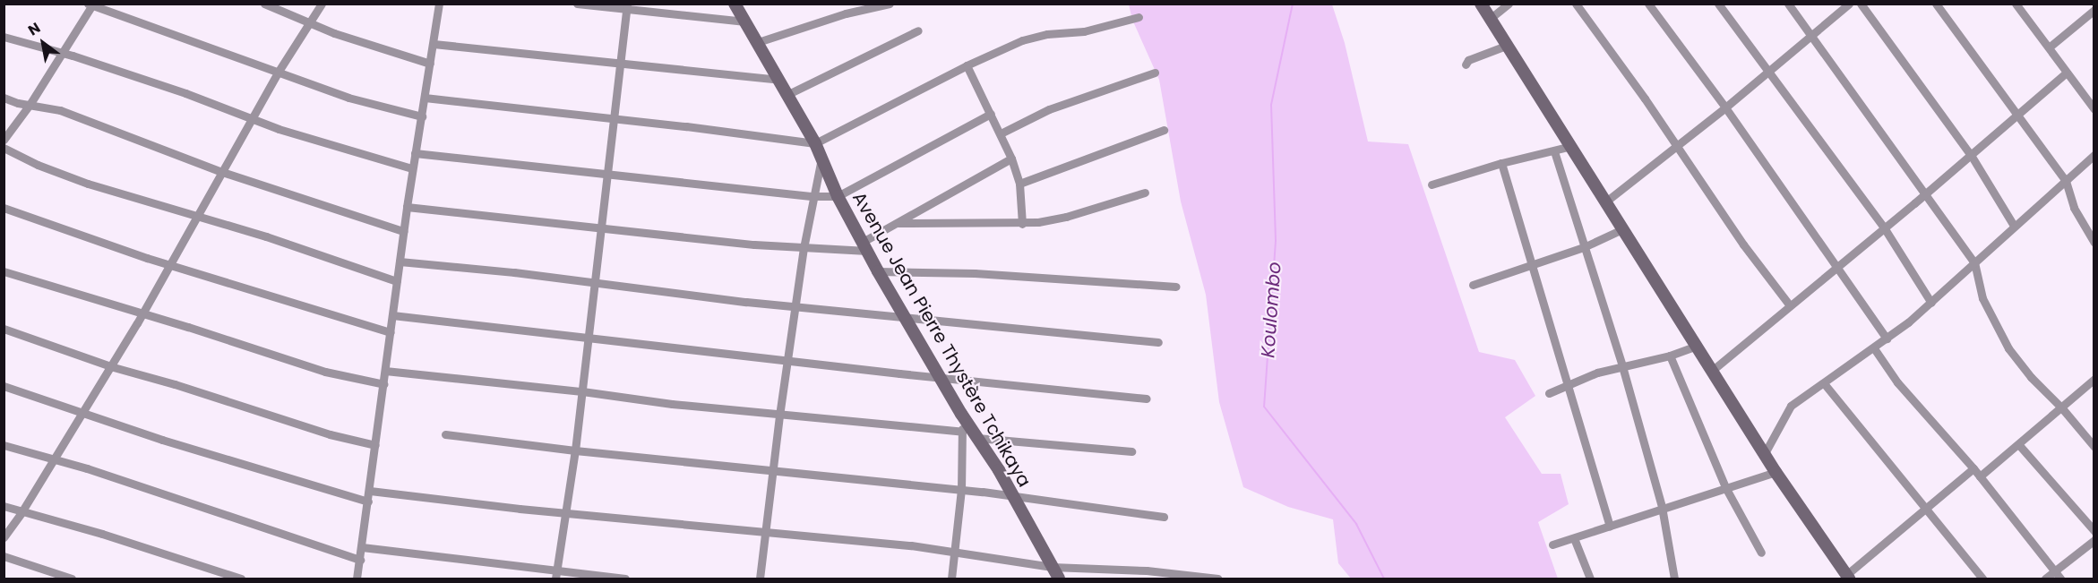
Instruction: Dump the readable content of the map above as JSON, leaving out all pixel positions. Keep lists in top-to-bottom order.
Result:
{
  "streets": {
    "street": ["Avenue Jean Pierre Thystère Tchikaya"]
  },
  "water": ["Koulombo"],
  "north": "top left"
}
